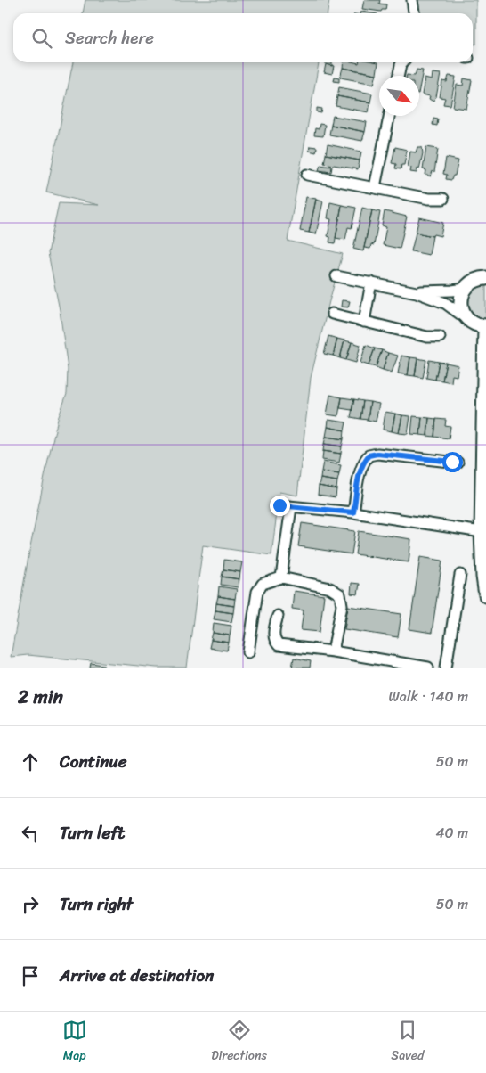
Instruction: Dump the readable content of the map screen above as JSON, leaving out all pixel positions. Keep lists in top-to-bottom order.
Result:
{
  "north": "bottom right",
  "page": {
    "search": "Search here",
    "heading": ["2 min", "Walk · 140 m"],
    "list": [
      ["Continue", "50 m"],
      ["Turn left", "40 m"],
      ["Turn right", "50 m"],
      "Arrive at destination"
    ],
    "nav": ["Map", "Directions", "Saved"]
  }
}
